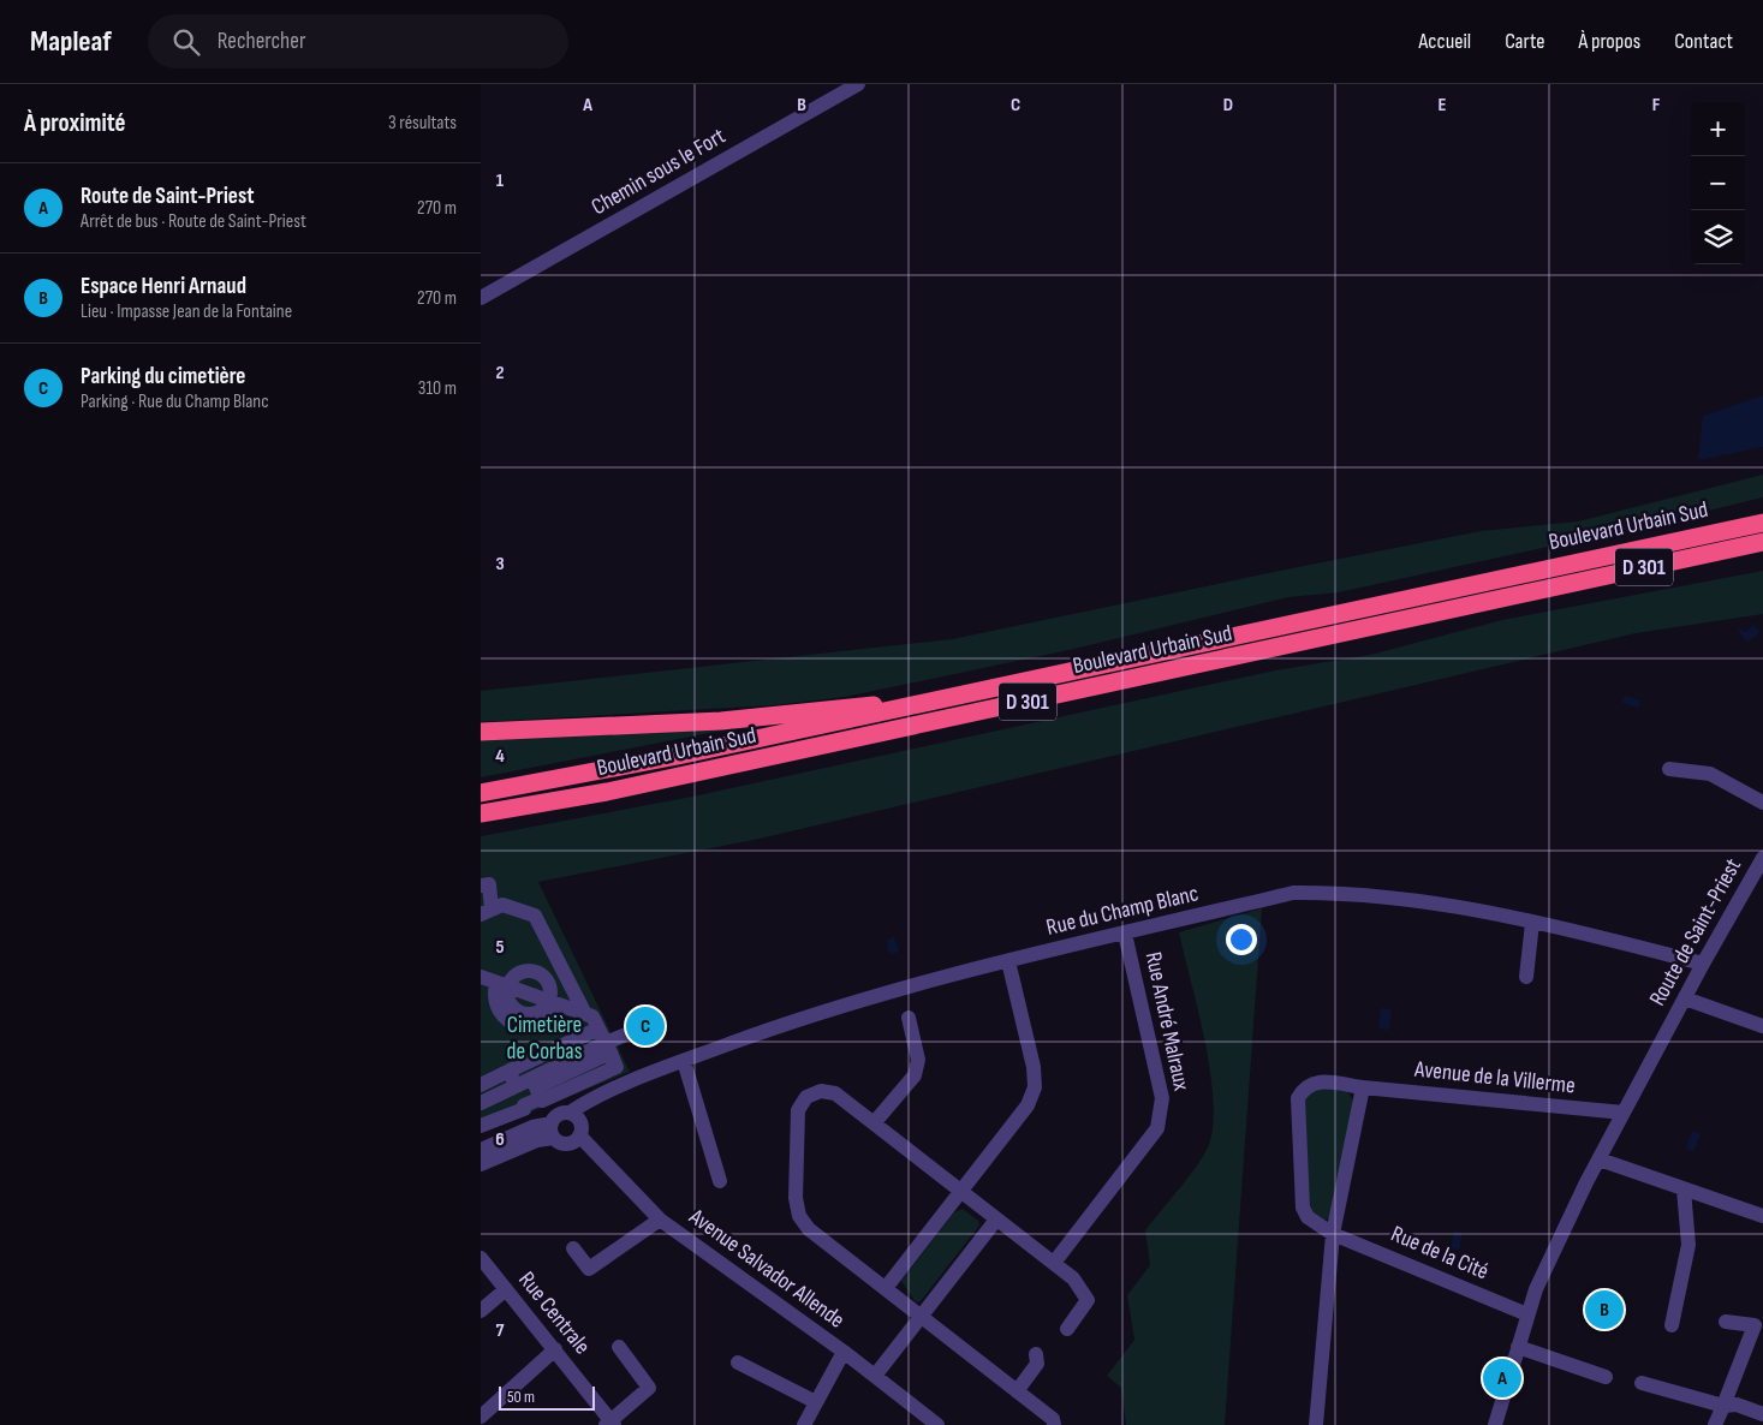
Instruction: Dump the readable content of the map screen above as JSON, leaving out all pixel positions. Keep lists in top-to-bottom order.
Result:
{
  "streets": {
    "highway": ["Boulevard Urbain Sud", "D 301"],
    "street": [
      "Chemin sous le Fort",
      "Rue du Champ Blanc",
      "Route de Saint-Priest",
      "Rue André Malraux",
      "Avenue de la Villerme",
      "Rue de la Cité",
      "Avenue Salvador Allende",
      "Rue Centrale"
    ]
  },
  "crossings": [
    ["Rue du Champ Blanc", "Route de Saint-Priest"],
    ["Rue du Champ Blanc", "Rue André Malraux"],
    ["Rue du Champ Blanc", "Avenue Salvador Allende"],
    ["Route de Saint-Priest", "Avenue de la Villerme"],
    ["Route de Saint-Priest", "Rue de la Cité"],
    ["Avenue de la Villerme", "Rue de la Cité"]
  ],
  "parks": ["Cimetière de Corbas"],
  "scale_bar": "50 m",
  "page": {
    "header": "Mapleaf",
    "search": "Rechercher",
    "nav": [
      "Accueil",
      "Carte",
      "À propos",
      "Contact"
    ],
    "heading": ["À proximité", "3 résultats"],
    "map_buttons": ["+", "−"],
    "list": [
      {
        "mark": "A",
        "name": "Route de Saint-Priest",
        "note": "Arrêt de bus · Route de Saint-Priest",
        "value": "270 m"
      },
      {
        "mark": "B",
        "name": "Espace Henri Arnaud",
        "note": "Lieu · Impasse Jean de la Fontaine",
        "value": "270 m"
      },
      {
        "mark": "C",
        "name": "Parking du cimetière",
        "note": "Parking · Rue du Champ Blanc",
        "value": "310 m"
      }
    ],
    "pins": ["C", "B", "A"],
    "scale": "50 m"
  },
  "grid": {
    "columns": [
      "A",
      "B",
      "C",
      "D",
      "E",
      "F"
    ],
    "rows": [
      "1",
      "2",
      "3",
      "4",
      "5",
      "6",
      "7"
    ]
  }
}
